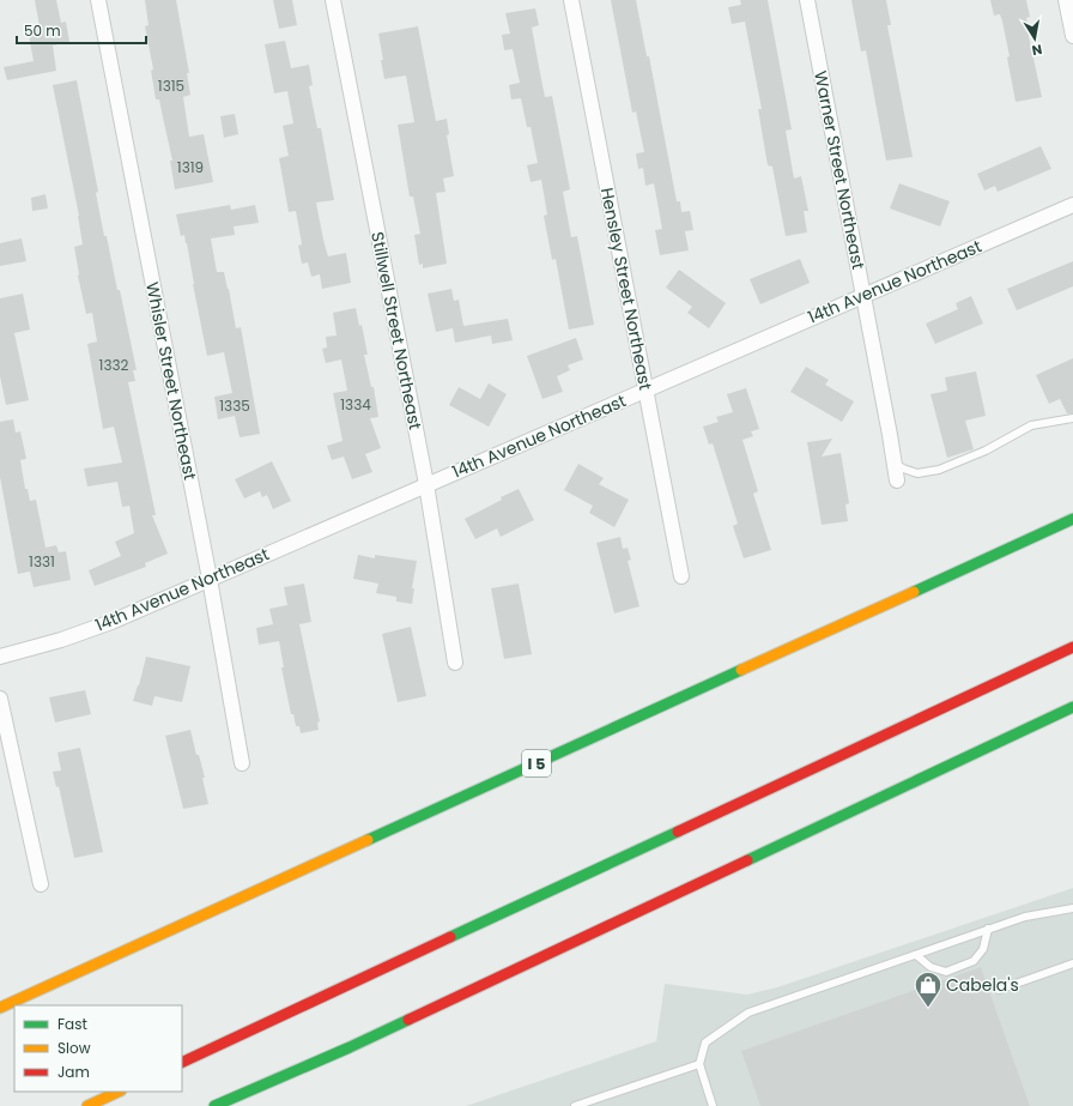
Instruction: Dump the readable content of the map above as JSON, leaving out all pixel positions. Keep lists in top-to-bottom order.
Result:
{
  "streets": {
    "highway": ["I 5"],
    "street": [
      "Warner Street Northeast",
      "14th Avenue Northeast",
      "Hensley Street Northeast",
      "Stillwell Street Northeast",
      "Whisler Street Northeast"
    ]
  },
  "crossings": [
    ["Warner Street Northeast", "14th Avenue Northeast"],
    ["14th Avenue Northeast", "Hensley Street Northeast"],
    ["14th Avenue Northeast", "Stillwell Street Northeast"],
    ["14th Avenue Northeast", "Whisler Street Northeast"]
  ],
  "places": {
    "shop": ["Cabela's"]
  },
  "house_numbers": [
    "1315",
    "1319",
    "1332",
    "1334",
    "1335",
    "1331"
  ],
  "legend": ["Fast", "Slow", "Jam"],
  "scale_bar": "50 m",
  "north": "bottom"
}
